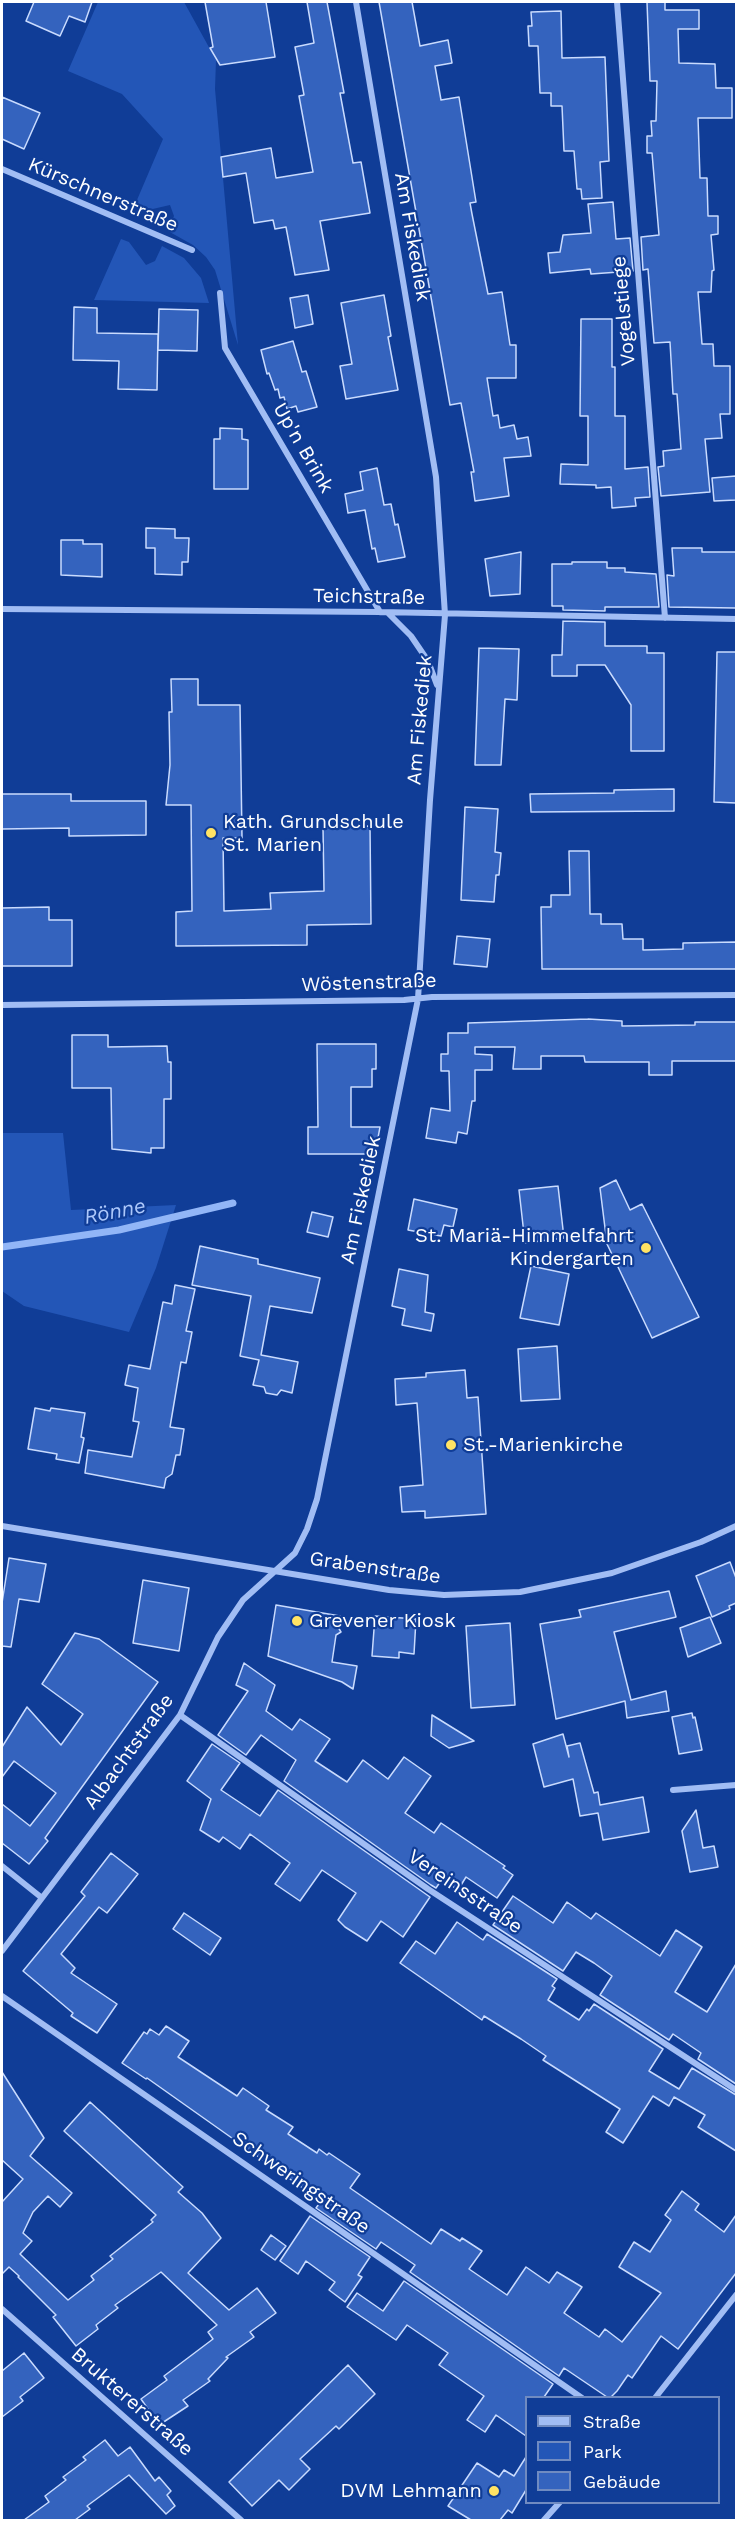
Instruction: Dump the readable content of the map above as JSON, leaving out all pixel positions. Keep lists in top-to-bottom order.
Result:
{
  "streets": {
    "street": [
      "Kürschnerstraße",
      "Am Fiskediek",
      "Vogelstiege",
      "Up'n Brink",
      "Teichstraße",
      "Wöstenstraße",
      "Grabenstraße",
      "Albachtstraße",
      "Vereinsstraße",
      "Schweringstraße",
      "Bruktererstraße"
    ]
  },
  "crossings": [
    ["Am Fiskediek", "Up'n Brink"],
    ["Am Fiskediek", "Teichstraße"],
    ["Am Fiskediek", "Wöstenstraße"],
    ["Am Fiskediek", "Grabenstraße"],
    ["Am Fiskediek", "Albachtstraße"],
    ["Vogelstiege", "Teichstraße"],
    ["Up'n Brink", "Teichstraße"],
    ["Grabenstraße", "Albachtstraße"],
    ["Albachtstraße", "Vereinsstraße"]
  ],
  "water": ["Rönne"],
  "places": [
    "Kath. Grundschule St. Marien",
    "St. Mariä-Himmelfahrt Kindergarten",
    "St.-Marienkirche",
    "Grevener Kiosk",
    "DVM Lehmann"
  ],
  "legend": ["Straße", "Park", "Gebäude"]
}
